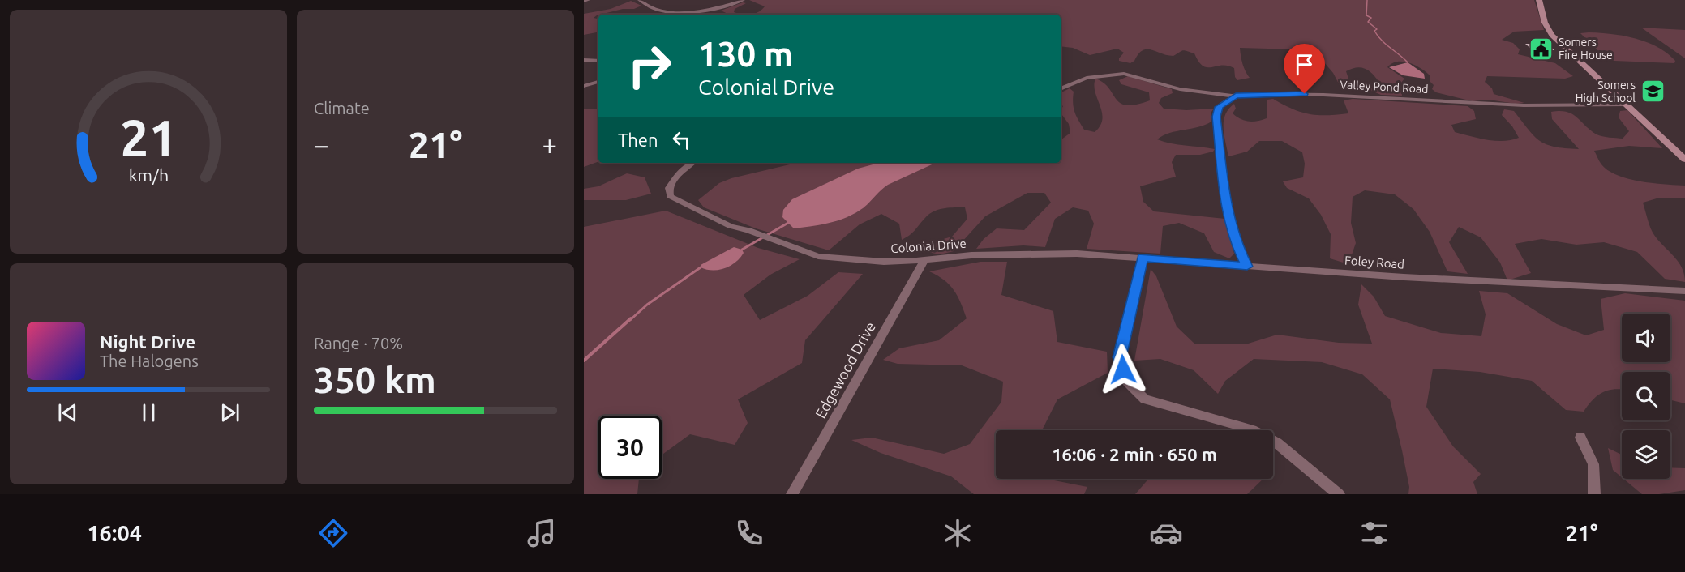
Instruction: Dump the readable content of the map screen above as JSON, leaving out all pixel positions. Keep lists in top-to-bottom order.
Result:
{
  "streets": {
    "street": [
      "Valley Pond Road",
      "Colonial Drive",
      "Foley Road",
      "Edgewood Drive"
    ]
  },
  "crossings": [
    ["Colonial Drive", "Foley Road"],
    ["Colonial Drive", "Edgewood Drive"]
  ],
  "places": {
    "public building": ["Somers Fire House"],
    "school or university": ["Somers High School"]
  },
  "page": {
    "tile": [
      "Climate",
      ["Range · 70%", "350 km"]
    ],
    "turn": ["130 m", "Colonial Drive"],
    "then": "Then",
    "heat": ["−", "21°", "+"],
    "song": ["Night Drive", "The Halogens"],
    "limit": "30",
    "trip": "16:06 · 2 min · 650 m",
    "tabs": ["16:04", "21°"],
    "gauge": ["21", "km/h"]
  }
}
